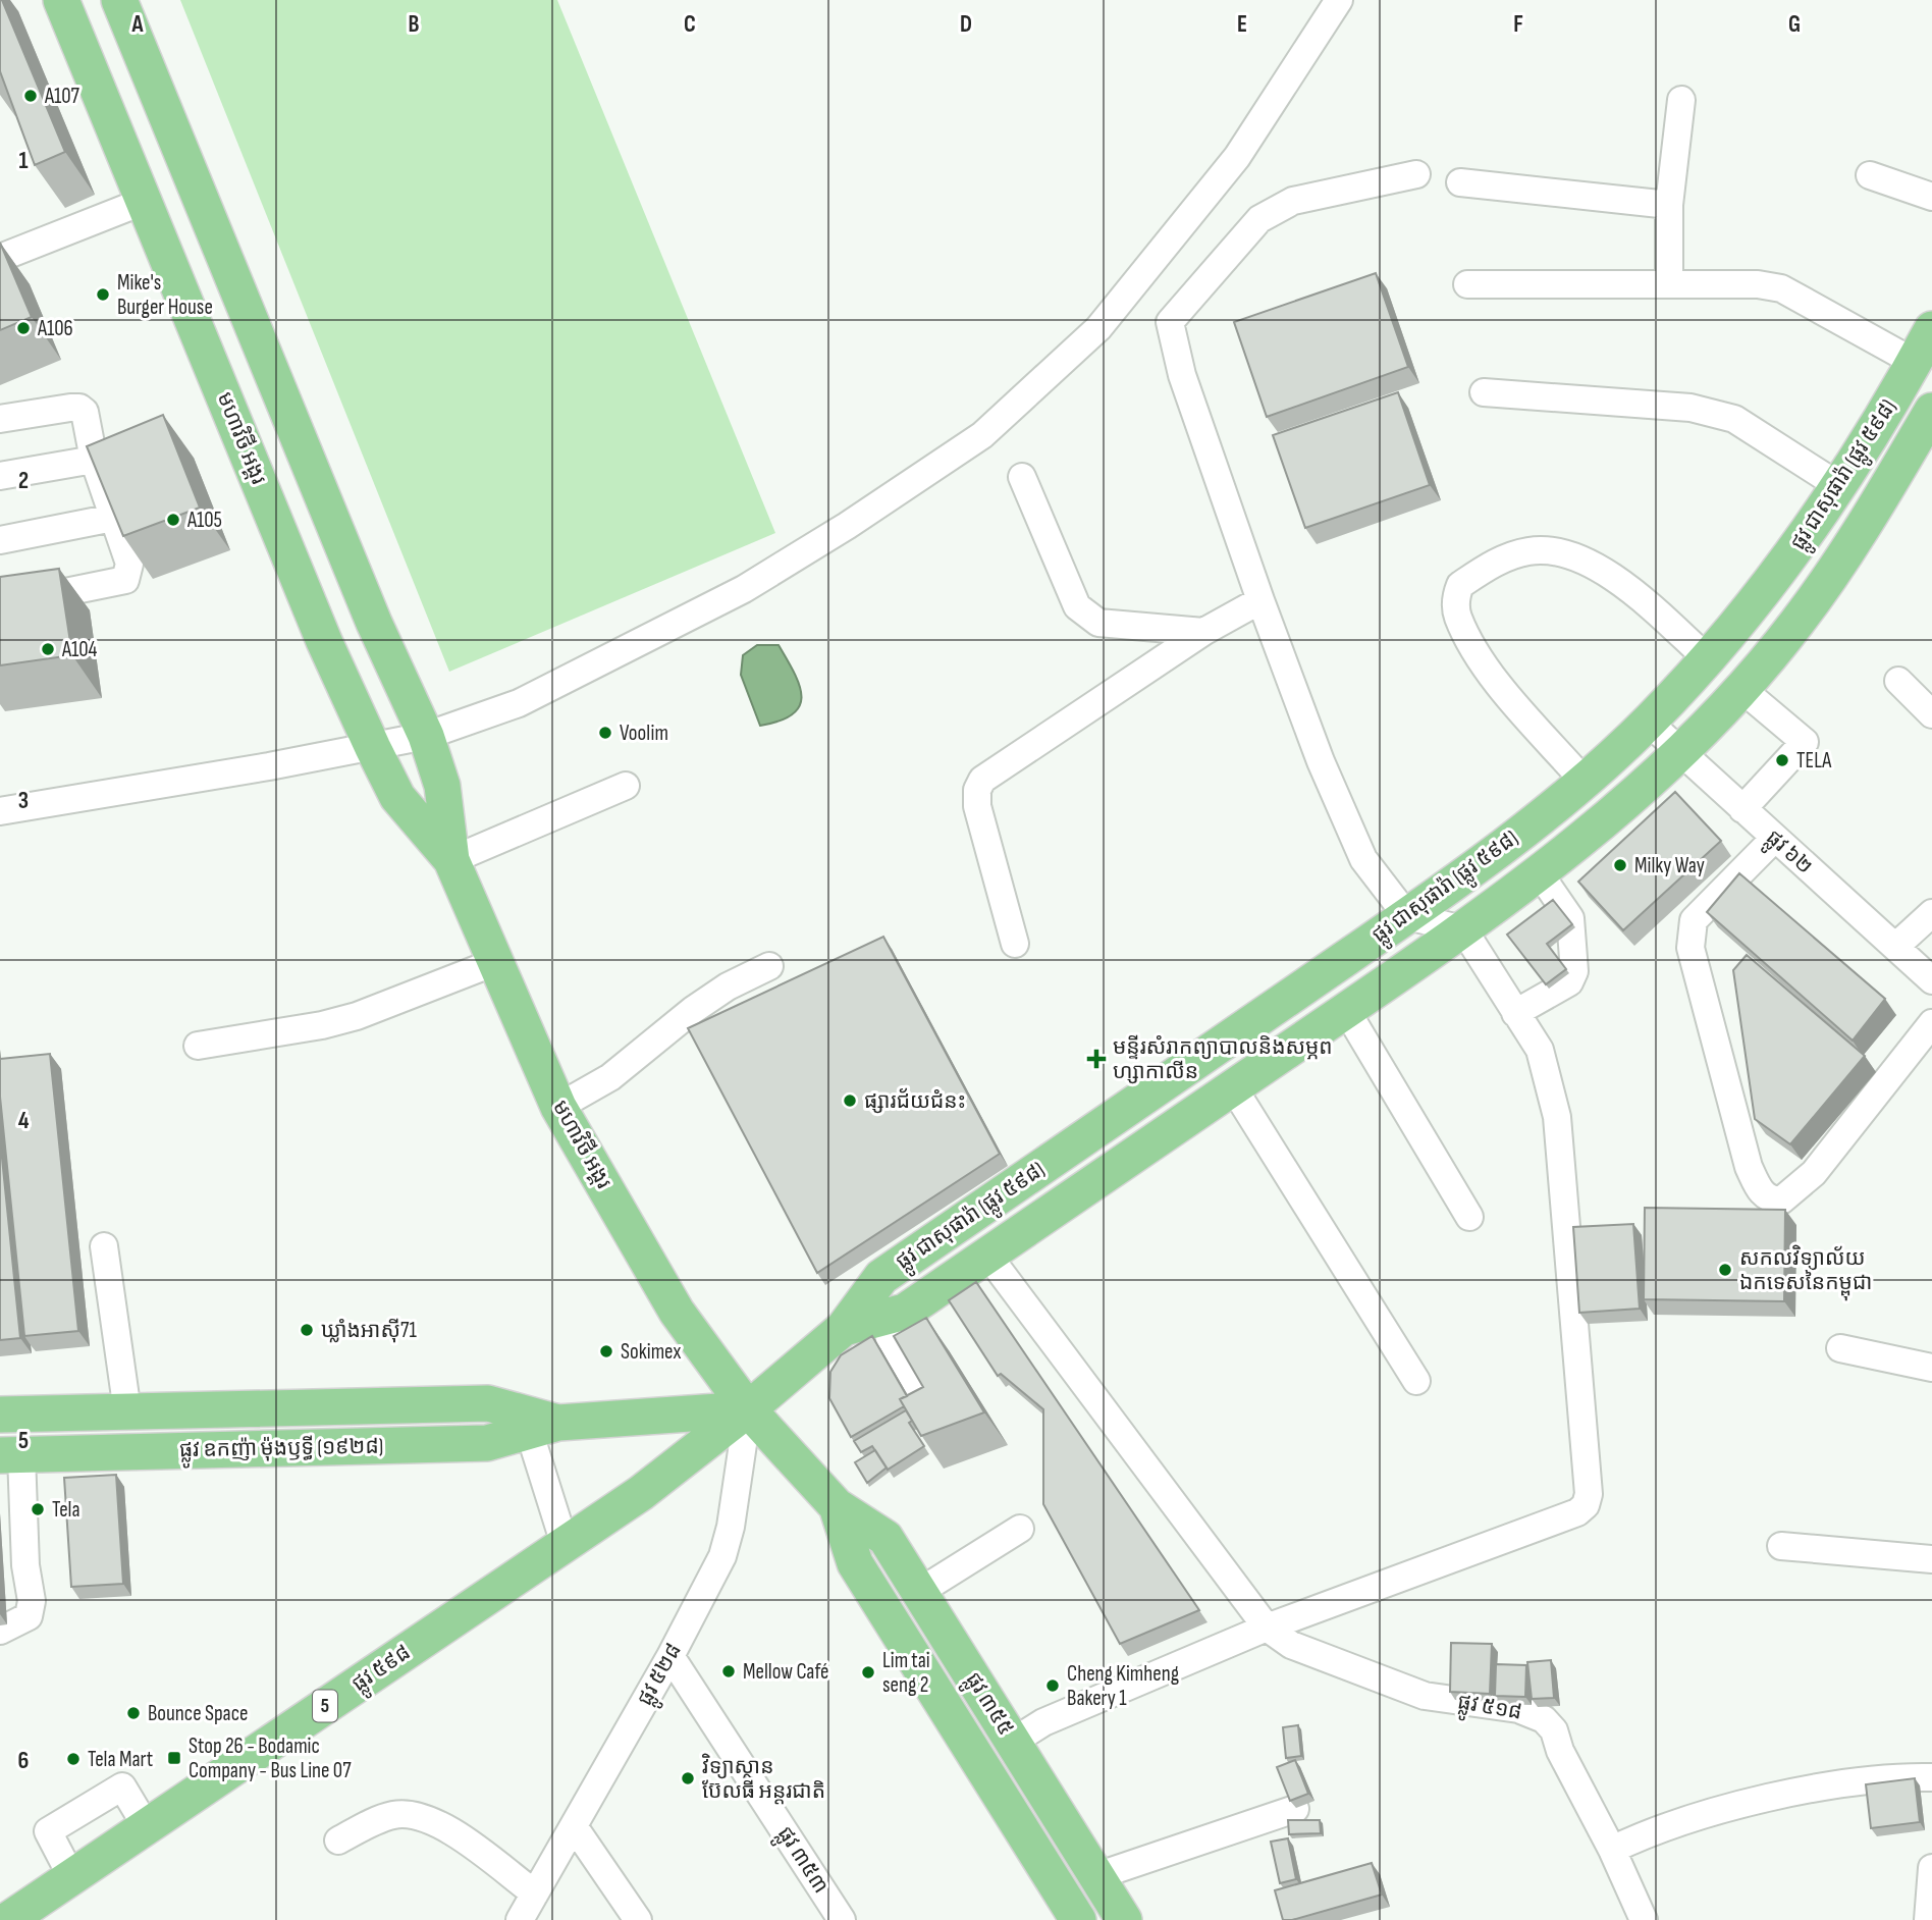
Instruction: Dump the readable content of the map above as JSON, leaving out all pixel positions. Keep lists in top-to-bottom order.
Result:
{
  "streets": {
    "main road": [
      "មហាវិថី អង្គរ",
      "ផ្លូវ ជាសុផារ៉ា (ផ្លូវ ៥៩៨)",
      "ផ្លូវ ឧកញ៉ា ម៉ុងឫទ្ធី (១៩២៨)",
      "ផ្លូវ ៥៩៨",
      "ផ្លូវ ៣៥៥",
      "5"
    ],
    "street": [
      "ផ្លូវ ៦២",
      "ផ្លូវ ៥២៨",
      "ផ្លូវ ៥១៨",
      "ផ្លូវ ៣៥៣"
    ]
  },
  "crossings": [
    ["មហាវិថី អង្គរ", "ផ្លូវ ជាសុផារ៉ា (ផ្លូវ ៥៩៨)"],
    ["មហាវិថី អង្គរ", "ផ្លូវ ឧកញ៉ា ម៉ុងឫទ្ធី (១៩២៨)"],
    ["មហាវិថី អង្គរ", "ផ្លូវ ៥៩៨"],
    ["មហាវិថី អង្គរ", "ផ្លូវ ៥២៨"],
    ["មហាវិថី អង្គរ", "ផ្លូវ ៣៥៥"],
    ["ផ្លូវ ជាសុផារ៉ា (ផ្លូវ ៥៩៨)", "ផ្លូវ ៦២"],
    ["ផ្លូវ ជាសុផារ៉ា (ផ្លូវ ៥៩៨)", "ផ្លូវ ឧកញ៉ា ម៉ុងឫទ្ធី (១៩២៨)"],
    ["ផ្លូវ ជាសុផារ៉ា (ផ្លូវ ៥៩៨)", "ផ្លូវ ៥៩៨"],
    ["ផ្លូវ ជាសុផារ៉ា (ផ្លូវ ៥៩៨)", "ផ្លូវ ៥២៨"],
    ["ផ្លូវ ជាសុផារ៉ា (ផ្លូវ ៥៩៨)", "ផ្លូវ ៣៥៥"],
    ["ផ្លូវ ឧកញ៉ា ម៉ុងឫទ្ធី (១៩២៨)", "ផ្លូវ ៥៩៨"],
    ["ផ្លូវ ឧកញ៉ា ម៉ុងឫទ្ធី (១៩២៨)", "ផ្លូវ ៥២៨"],
    ["ផ្លូវ ឧកញ៉ា ម៉ុងឫទ្ធី (១៩២៨)", "ផ្លូវ ៣៥៥"],
    ["ផ្លូវ ៥៩៨", "ផ្លូវ ៥២៨"],
    ["ផ្លូវ ៥៩៨", "ផ្លូវ ៣៥៥"],
    ["ផ្លូវ ៥២៨", "ផ្លូវ ៣៥៥"],
    ["ផ្លូវ ៥២៨", "ផ្លូវ ៣៥៣"]
  ],
  "places": {
    "other": [
      "A107",
      "Mike's Burger House",
      "A106",
      "A105",
      "A104",
      "Voolim",
      "TELA",
      "Milky Way",
      "ផ្សារជ័យជំនះ",
      "សកលវិទ្យាល័យ ឯកទេសនៃកម្ពុជា",
      "ឃ្លាំងអាសុី71",
      "Sokimex",
      "Tela",
      "Mellow Café",
      "Lim tai seng 2",
      "Cheng Kimheng Bakery 1",
      "Bounce Space",
      "Tela Mart",
      "វិទ្យាស្ថាន ប៊ែលធី អន្ដរជាតិ"
    ],
    "health": ["មន្ទីរសំរាកព្យាបាលនិងសម្ភព ហ្សាកាលីន"],
    "transit": ["Stop 26 - Bodamic Company - Bus Line 07"]
  },
  "grid": {
    "columns": [
      "A",
      "B",
      "C",
      "D",
      "E",
      "F",
      "G"
    ],
    "rows": [
      "1",
      "2",
      "3",
      "4",
      "5",
      "6"
    ]
  }
}
